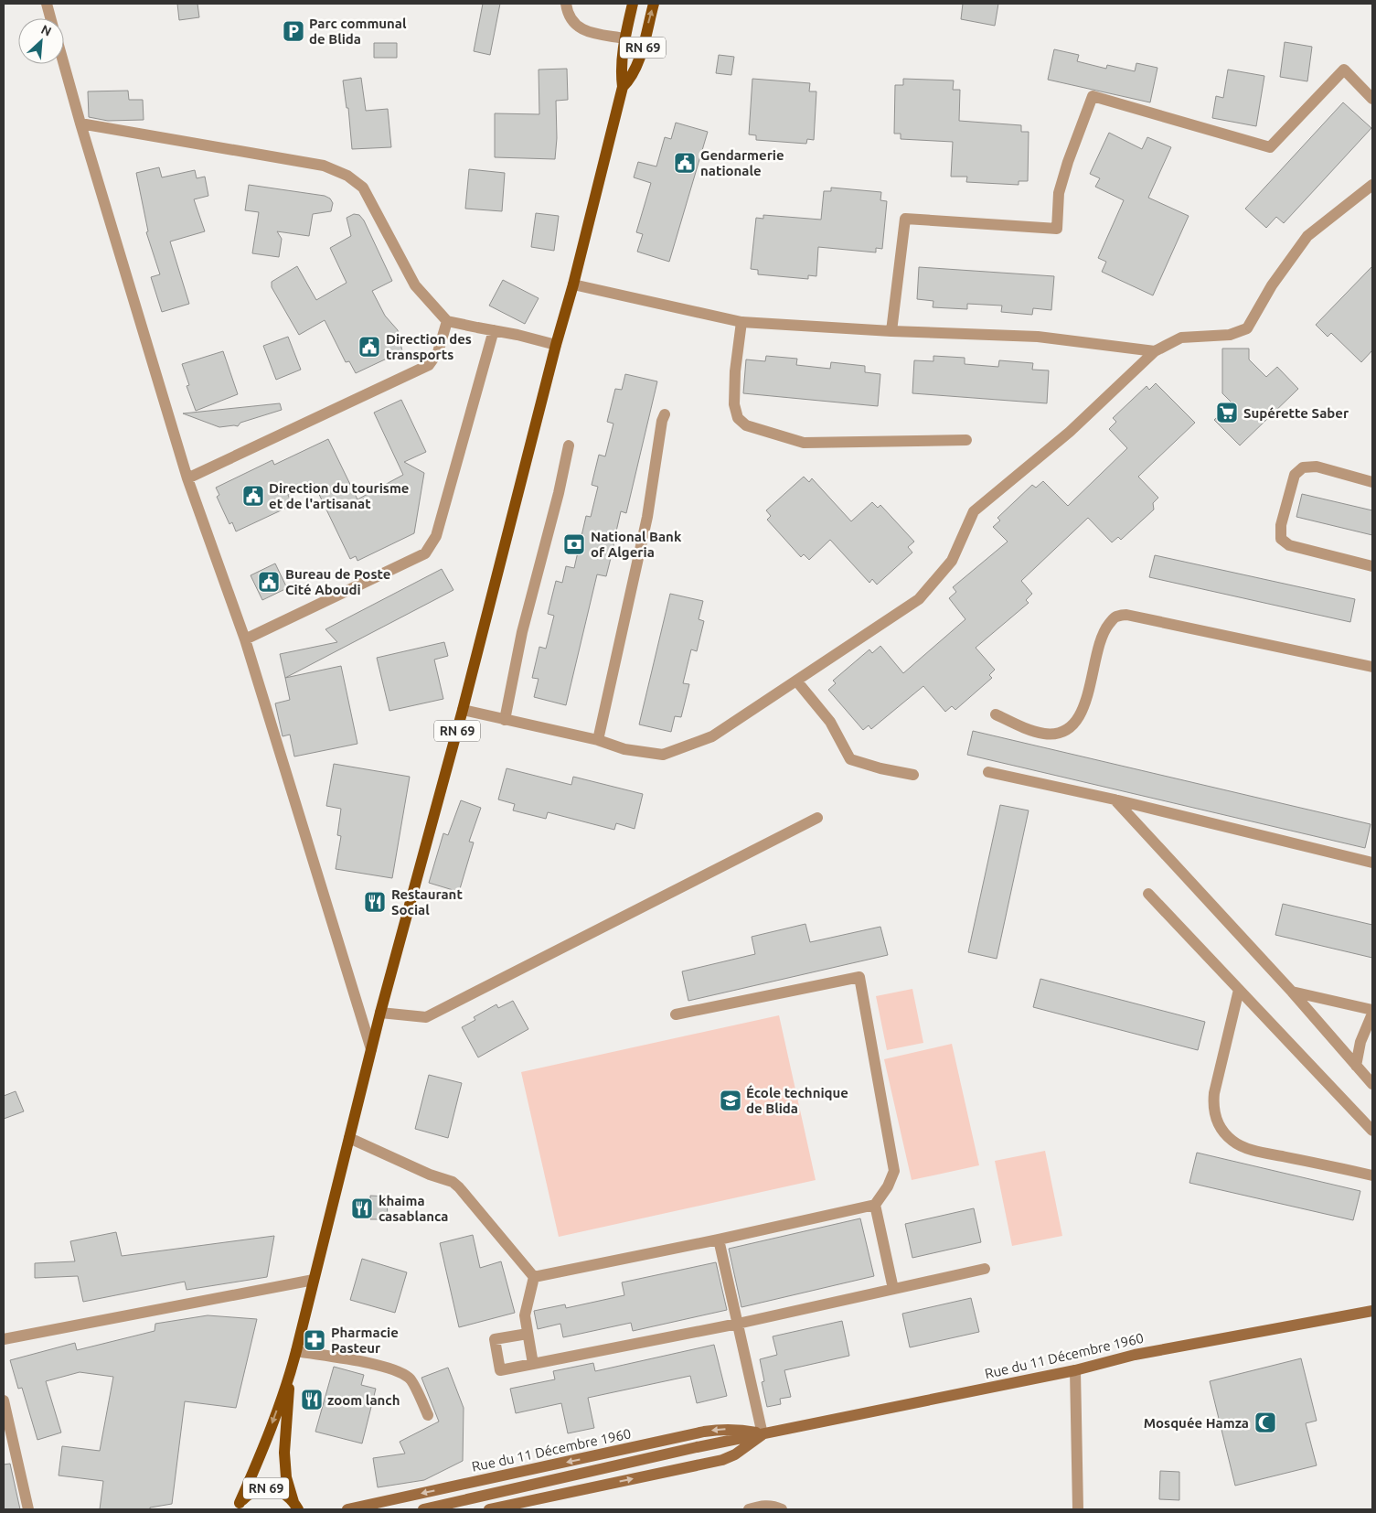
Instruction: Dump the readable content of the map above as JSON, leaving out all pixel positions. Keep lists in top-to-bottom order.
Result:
{
  "streets": {
    "main road": ["RN 69", "Rue du 11 Décembre 1960"]
  },
  "places": {
    "parking": ["Parc communal de Blida"],
    "public building": [
      "Gendarmerie nationale",
      "Direction des transports",
      "Direction du tourisme et de l'artisanat",
      "Bureau de Poste Cité Aboudi"
    ],
    "supermarket": ["Supérette Saber"],
    "bank": ["National Bank of Algeria"],
    "restaurant": ["Restaurant Social", "khaima casablanca", "zoom lanch"],
    "school or university": ["École technique de Blida"],
    "pharmacy": ["Pharmacie Pasteur"],
    "mosque": ["Mosquée Hamza"]
  },
  "north": "top right"
}
